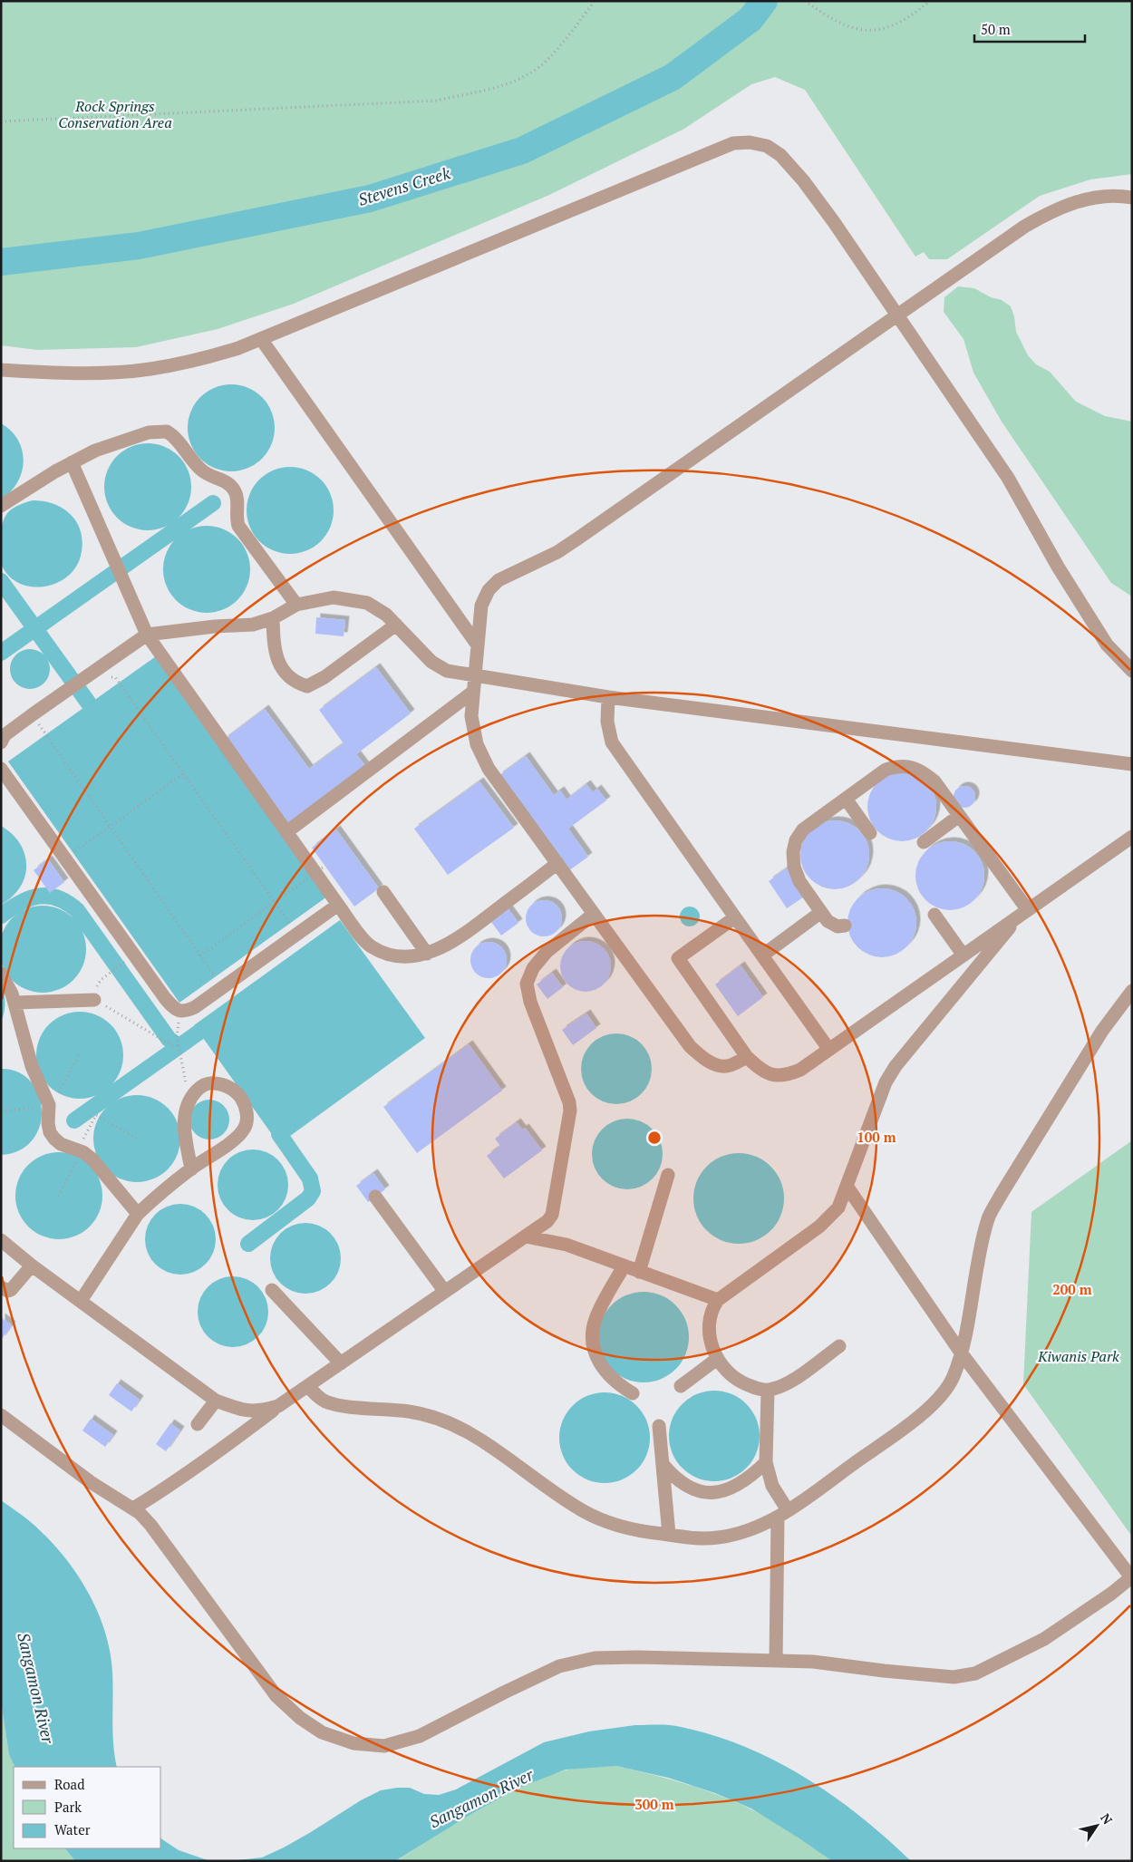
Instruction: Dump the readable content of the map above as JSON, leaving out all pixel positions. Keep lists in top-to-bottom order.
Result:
{
  "water": ["Stevens Creek", "Sangamon River"],
  "parks": ["Rock Springs Conservation Area", "Kiwanis Park"],
  "legend": ["Road", "Park", "Water"],
  "scale_bar": "50 m",
  "north": "top right",
  "rings": ["100 m", "200 m", "300 m"]
}
